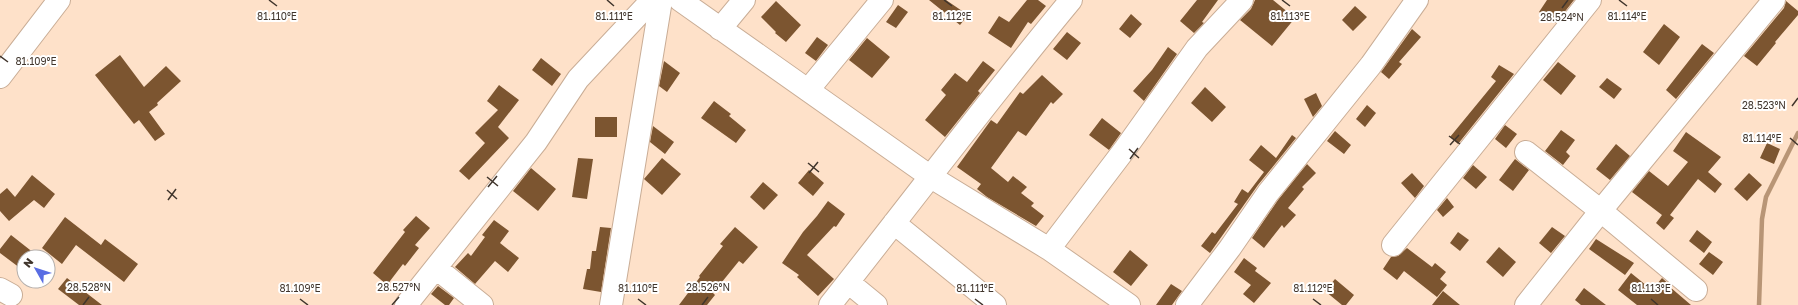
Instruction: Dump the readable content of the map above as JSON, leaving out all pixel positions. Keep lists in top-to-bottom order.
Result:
{
  "north": "top left",
  "coordinates": [
    "81.111°E",
    "81.110°E",
    "81.112°E",
    "81.113°E",
    "81.114°E",
    "28.524°N",
    "81.109°E",
    "28.523°N",
    "28.528°N",
    "28.527°N",
    "28.526°N"
  ]
}
